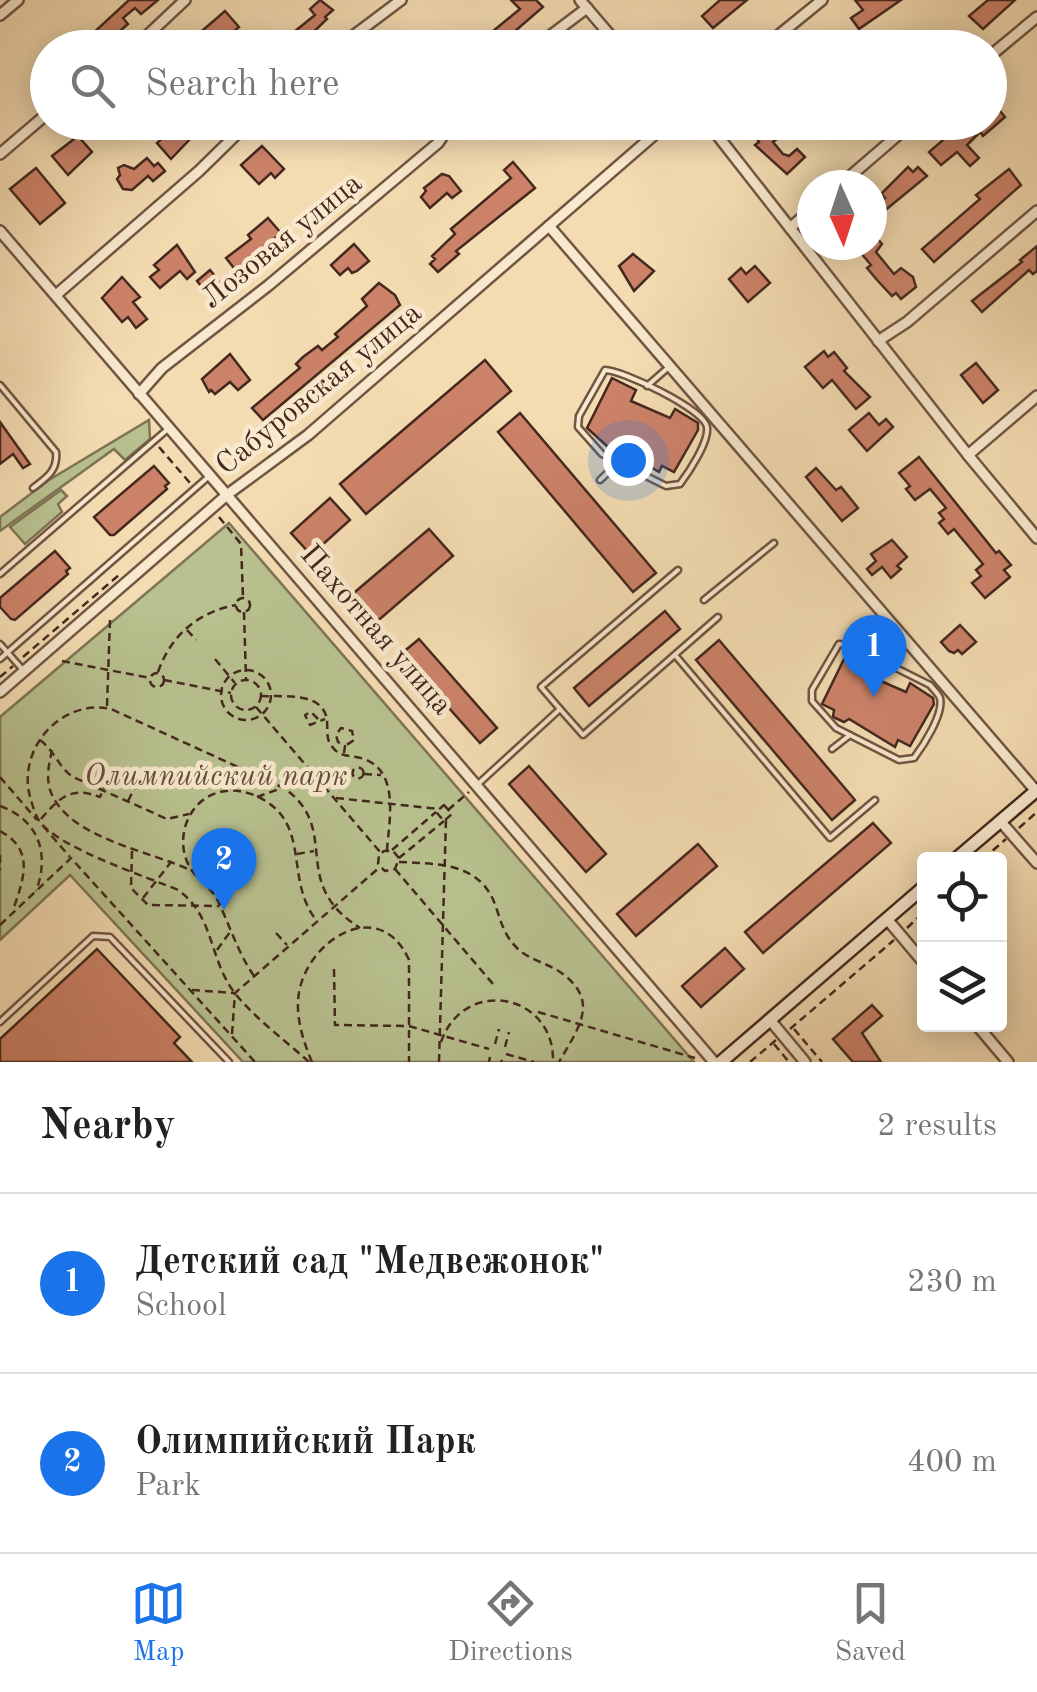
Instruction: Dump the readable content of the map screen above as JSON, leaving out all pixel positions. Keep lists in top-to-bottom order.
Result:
{
  "streets": {
    "street": ["Лозовая улица", "Сабуровская улица", "Пахотная улица"]
  },
  "crossings": [
    ["Лозовая улица", "Пахотная улица"],
    ["Сабуровская улица", "Пахотная улица"]
  ],
  "parks": ["Олимпийский парк"],
  "north": "bottom",
  "page": {
    "search": "Search here",
    "pins": ["1", "2"],
    "heading": ["Nearby", "2 results"],
    "list": [
      {
        "mark": "1",
        "name": "Детский сад \"Медвежонок\"",
        "note": "School",
        "value": "230 m"
      },
      {
        "mark": "2",
        "name": "Олимпийский Парк",
        "note": "Park",
        "value": "400 m"
      }
    ],
    "nav": ["Map", "Directions", "Saved"]
  }
}
